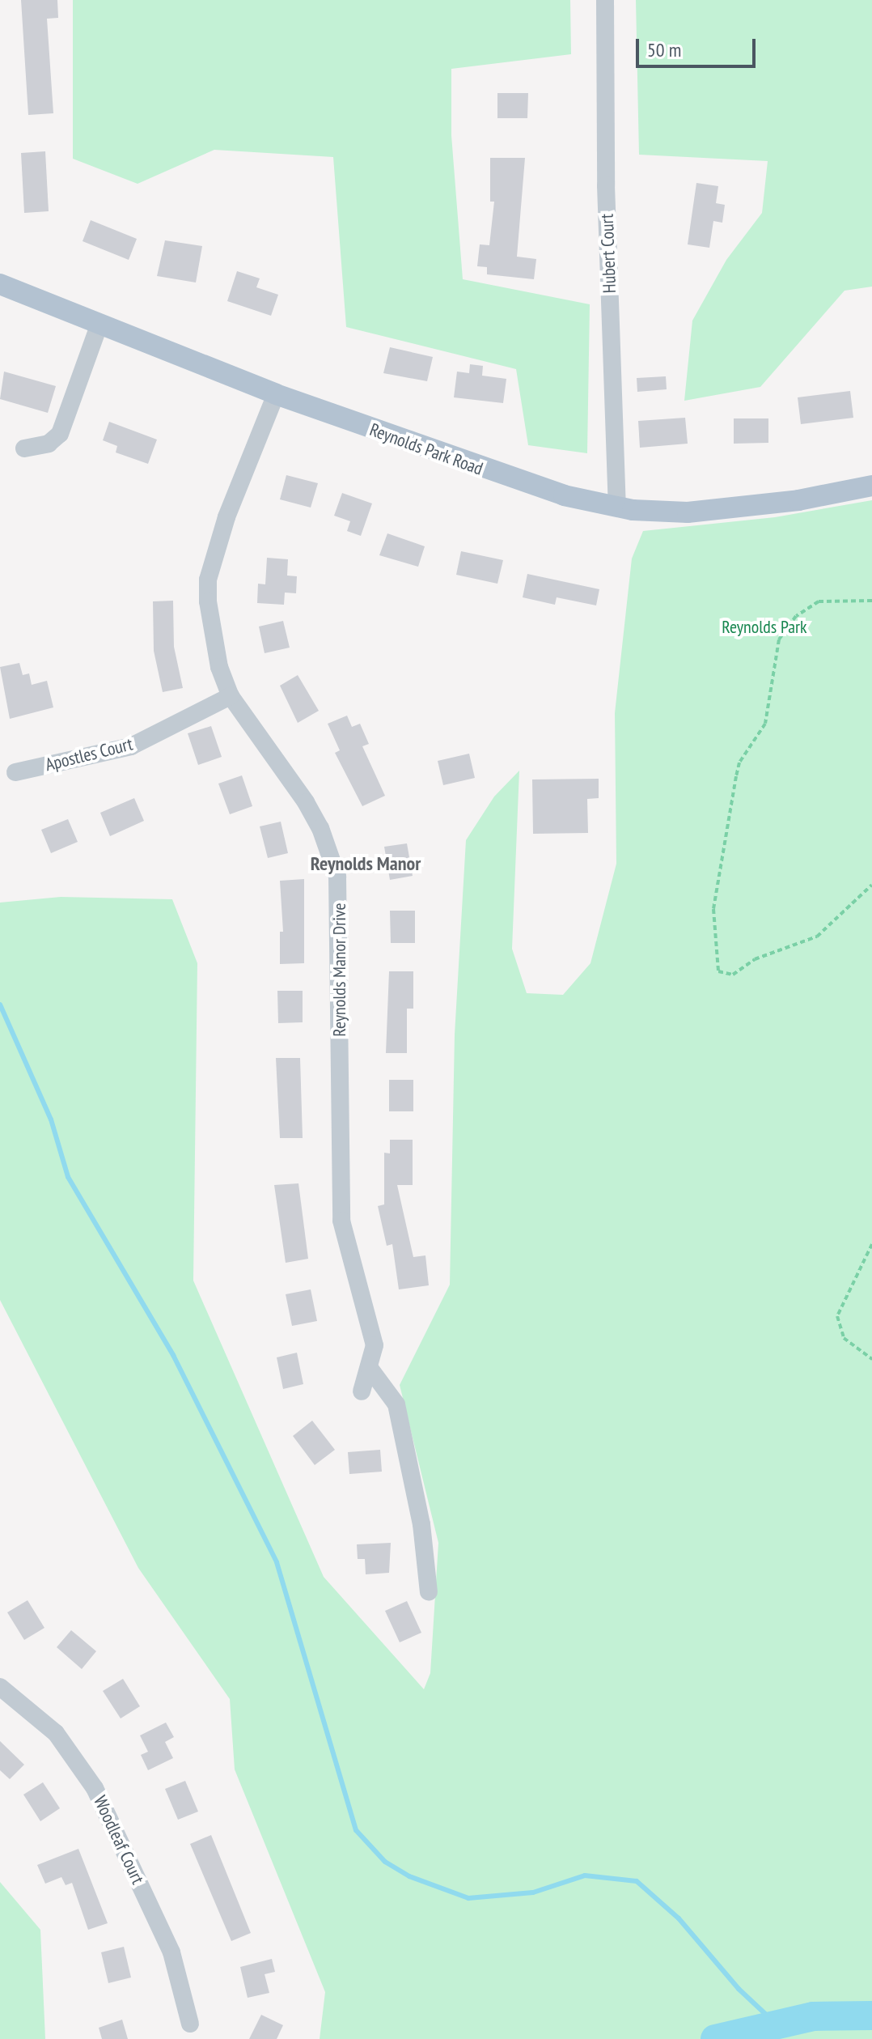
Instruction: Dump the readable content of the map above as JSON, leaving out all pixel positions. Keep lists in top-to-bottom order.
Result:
{
  "streets": {
    "main road": ["Reynolds Park Road"],
    "street": [
      "Hubert Court",
      "Apostles Court",
      "Reynolds Manor Drive",
      "Woodleaf Court"
    ]
  },
  "crossings": [
    ["Hubert Court", "Reynolds Park Road"],
    ["Reynolds Park Road", "Reynolds Manor Drive"],
    ["Apostles Court", "Reynolds Manor Drive"]
  ],
  "districts": ["Reynolds Manor"],
  "parks": ["Reynolds Park"],
  "scale_bar": "50 m"
}
